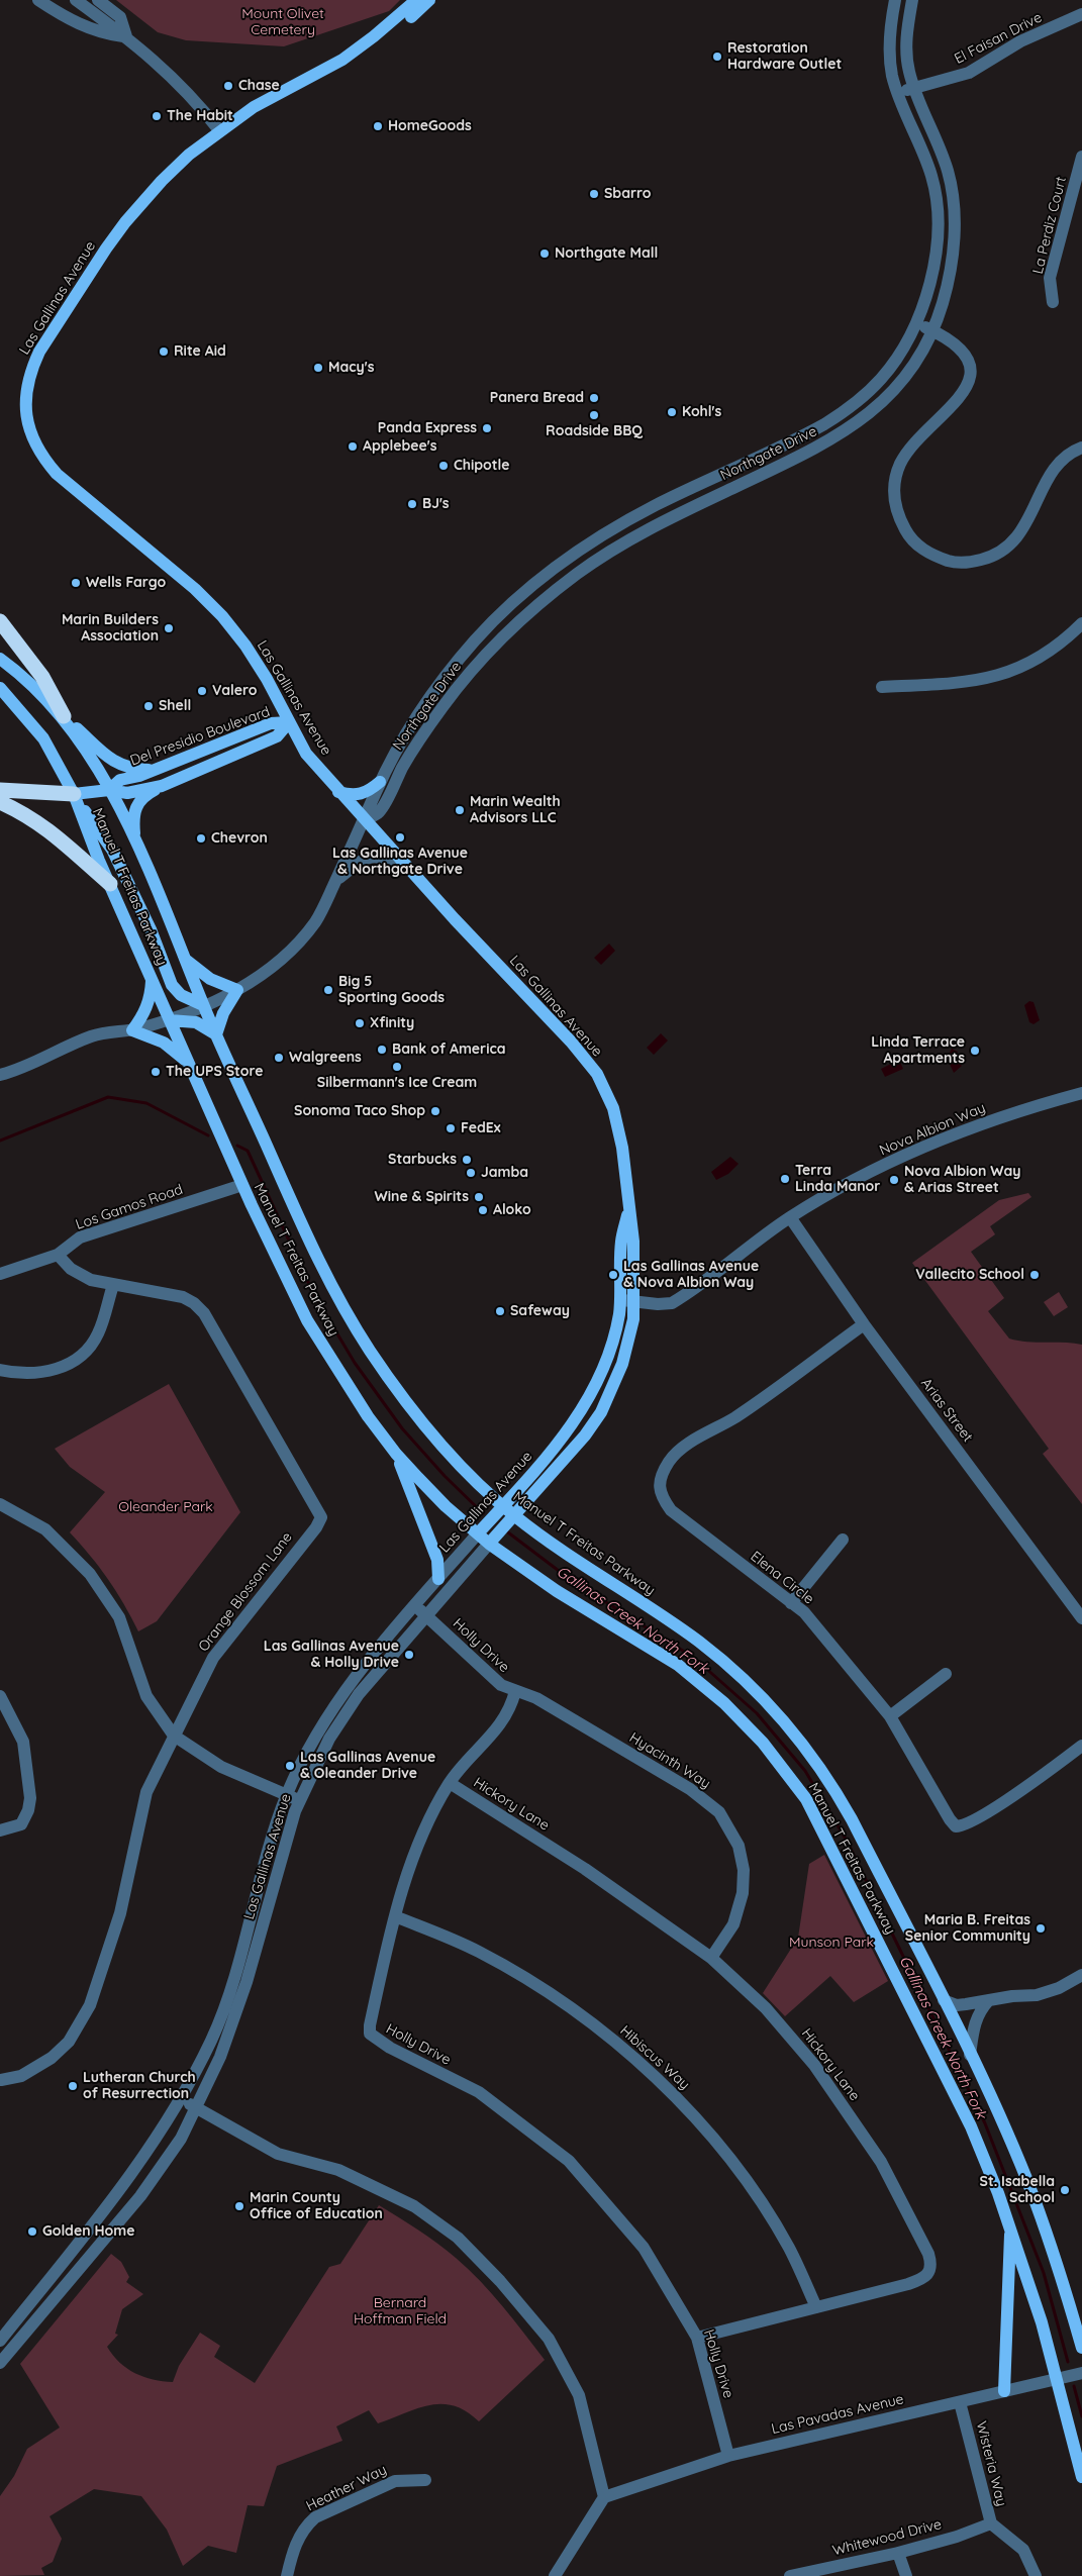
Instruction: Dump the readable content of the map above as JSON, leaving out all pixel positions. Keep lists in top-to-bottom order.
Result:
{
  "streets": {
    "main road": ["Las Gallinas Avenue", "Del Presidio Boulevard", "Manuel T Freitas Parkway"],
    "street": [
      "El Faisan Drive",
      "La Perdiz Court",
      "Northgate Drive",
      "Nova Albion Way",
      "Los Gamos Road",
      "Arias Street",
      "Elena Circle",
      "Orange Blossom Lane",
      "Holly Drive",
      "Hyacinth Way",
      "Hickory Lane",
      "Hibiscus Way",
      "Las Pavadas Avenue",
      "Wisteria Way",
      "Heather Way",
      "Whitewood Drive"
    ]
  },
  "crossings": [
    ["El Faisan Drive", "Northgate Drive"],
    ["Las Gallinas Avenue", "Northgate Drive"],
    ["Las Gallinas Avenue", "Del Presidio Boulevard"],
    ["Las Gallinas Avenue", "Manuel T Freitas Parkway"],
    ["Las Gallinas Avenue", "Nova Albion Way"],
    ["Las Gallinas Avenue", "Holly Drive"],
    ["Northgate Drive", "Manuel T Freitas Parkway"],
    ["Del Presidio Boulevard", "Manuel T Freitas Parkway"],
    ["Manuel T Freitas Parkway", "Los Gamos Road"],
    ["Manuel T Freitas Parkway", "Las Pavadas Avenue"],
    ["Nova Albion Way", "Arias Street"],
    ["Los Gamos Road", "Orange Blossom Lane"],
    ["Arias Street", "Elena Circle"],
    ["Holly Drive", "Hyacinth Way"],
    ["Holly Drive", "Hickory Lane"],
    ["Holly Drive", "Hibiscus Way"],
    ["Holly Drive", "Las Pavadas Avenue"],
    ["Hyacinth Way", "Hickory Lane"],
    ["Hickory Lane", "Hibiscus Way"],
    ["Las Pavadas Avenue", "Wisteria Way"],
    ["Wisteria Way", "Whitewood Drive"]
  ],
  "water": ["Gallinas Creek North Fork"],
  "parks": [
    "Mount Olivet Cemetery",
    "Oleander Park",
    "Munson Park",
    "Bernard Hoffman Field"
  ],
  "places": [
    "Restoration Hardware Outlet",
    "Chase",
    "The Habit",
    "HomeGoods",
    "Sbarro",
    "Northgate Mall",
    "Rite Aid",
    "Macy's",
    "Panera Bread",
    "Kohl's",
    "Roadside BBQ",
    "Panda Express",
    "Applebee's",
    "Chipotle",
    "BJ's",
    "Wells Fargo",
    "Marin Builders Association",
    "Valero",
    "Shell",
    "Marin Wealth Advisors LLC",
    "Las Gallinas Avenue & Northgate Drive",
    "Chevron",
    "Big 5 Sporting Goods",
    "Xfinity",
    "Bank of America",
    "Linda Terrace Apartments",
    "Walgreens",
    "Silbermann's Ice Cream",
    "The UPS Store",
    "Sonoma Taco Shop",
    "FedEx",
    "Starbucks",
    "Jamba",
    "Terra Linda Manor",
    "Nova Albion Way & Arias Street",
    "Wine & Spirits",
    "Aloko",
    "Las Gallinas Avenue & Nova Albion Way",
    "Vallecito School",
    "Safeway",
    "Las Gallinas Avenue & Holly Drive",
    "Las Gallinas Avenue & Oleander Drive",
    "Maria B. Freitas Senior Community",
    "Lutheran Church of Resurrection",
    "St. Isabella School",
    "Marin County Office of Education",
    "Golden Home"
  ]
}
